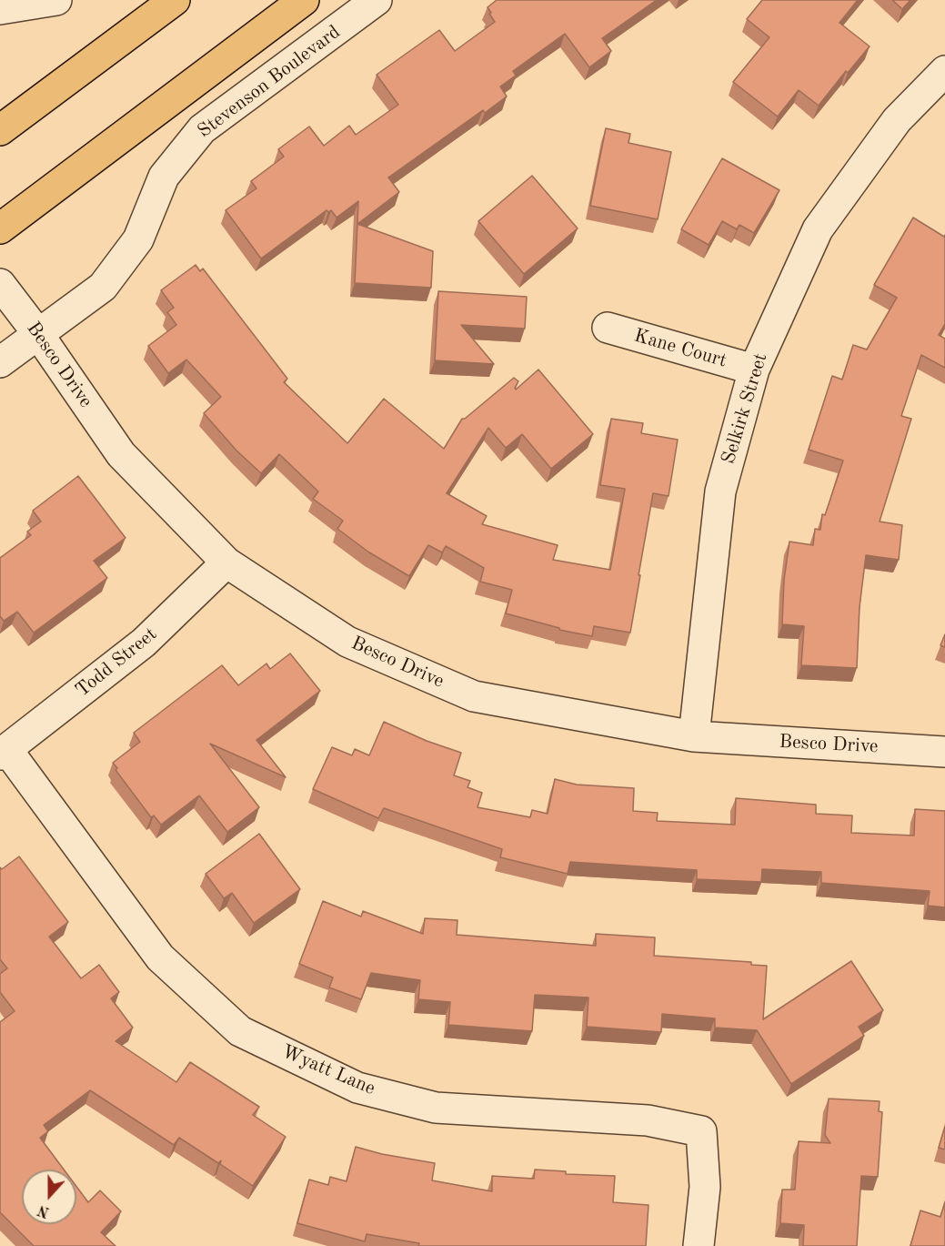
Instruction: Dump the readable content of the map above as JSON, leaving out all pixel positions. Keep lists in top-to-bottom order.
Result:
{
  "streets": {
    "street": [
      "Stevenson Boulevard",
      "Kane Court",
      "Besco Drive",
      "Selkirk Street",
      "Todd Street",
      "Wyatt Lane"
    ]
  },
  "crossings": [
    ["Stevenson Boulevard", "Besco Drive"],
    ["Kane Court", "Selkirk Street"],
    ["Besco Drive", "Selkirk Street"],
    ["Besco Drive", "Todd Street"],
    ["Todd Street", "Wyatt Lane"]
  ],
  "north": "bottom"
}
